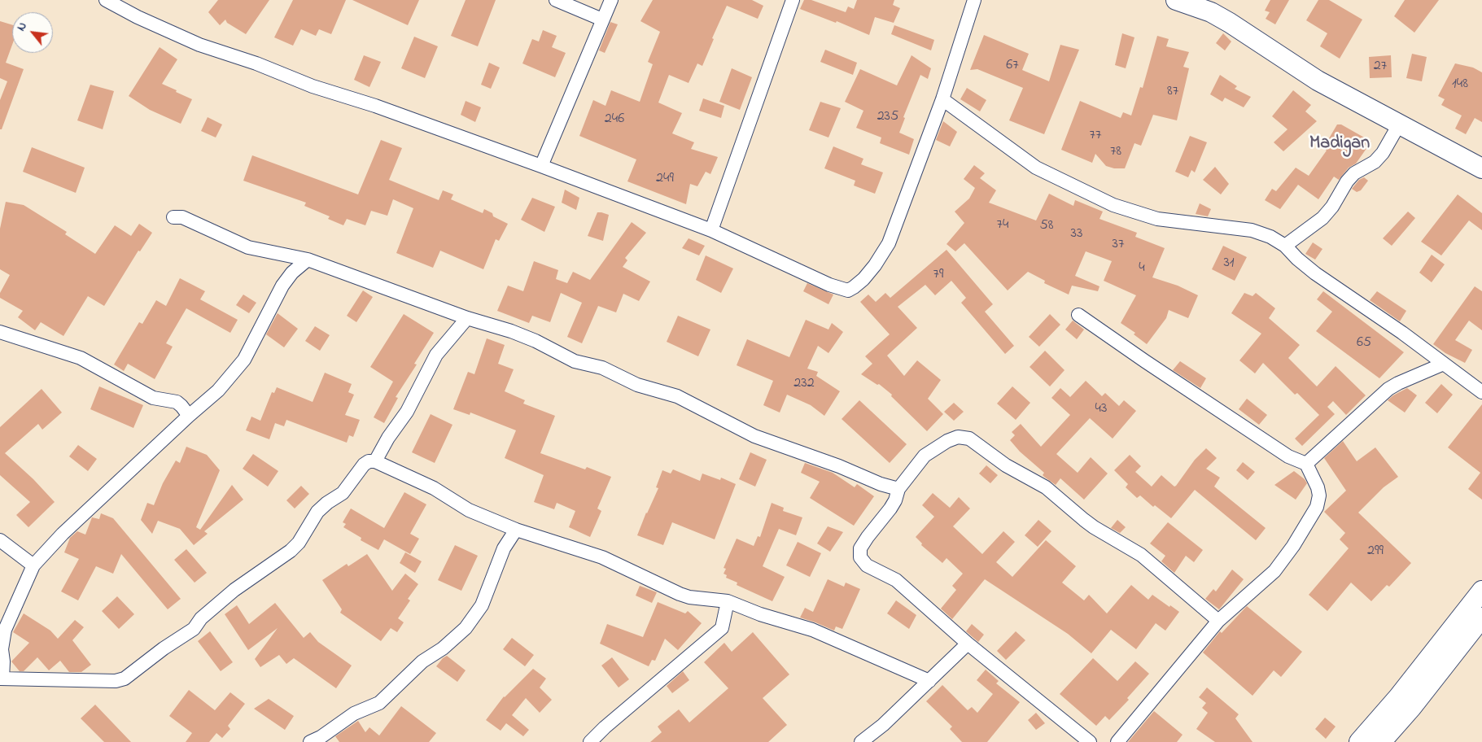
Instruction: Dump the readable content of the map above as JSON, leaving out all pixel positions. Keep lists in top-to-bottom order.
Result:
{
  "districts": ["Madigan"],
  "house_numbers": [
    "67",
    "27",
    "148",
    "87",
    "235",
    "246",
    "77",
    "78",
    "249",
    "74",
    "58",
    "33",
    "37",
    "31",
    "4",
    "79",
    "65",
    "232",
    "43",
    "299"
  ],
  "north": "top left"
}
